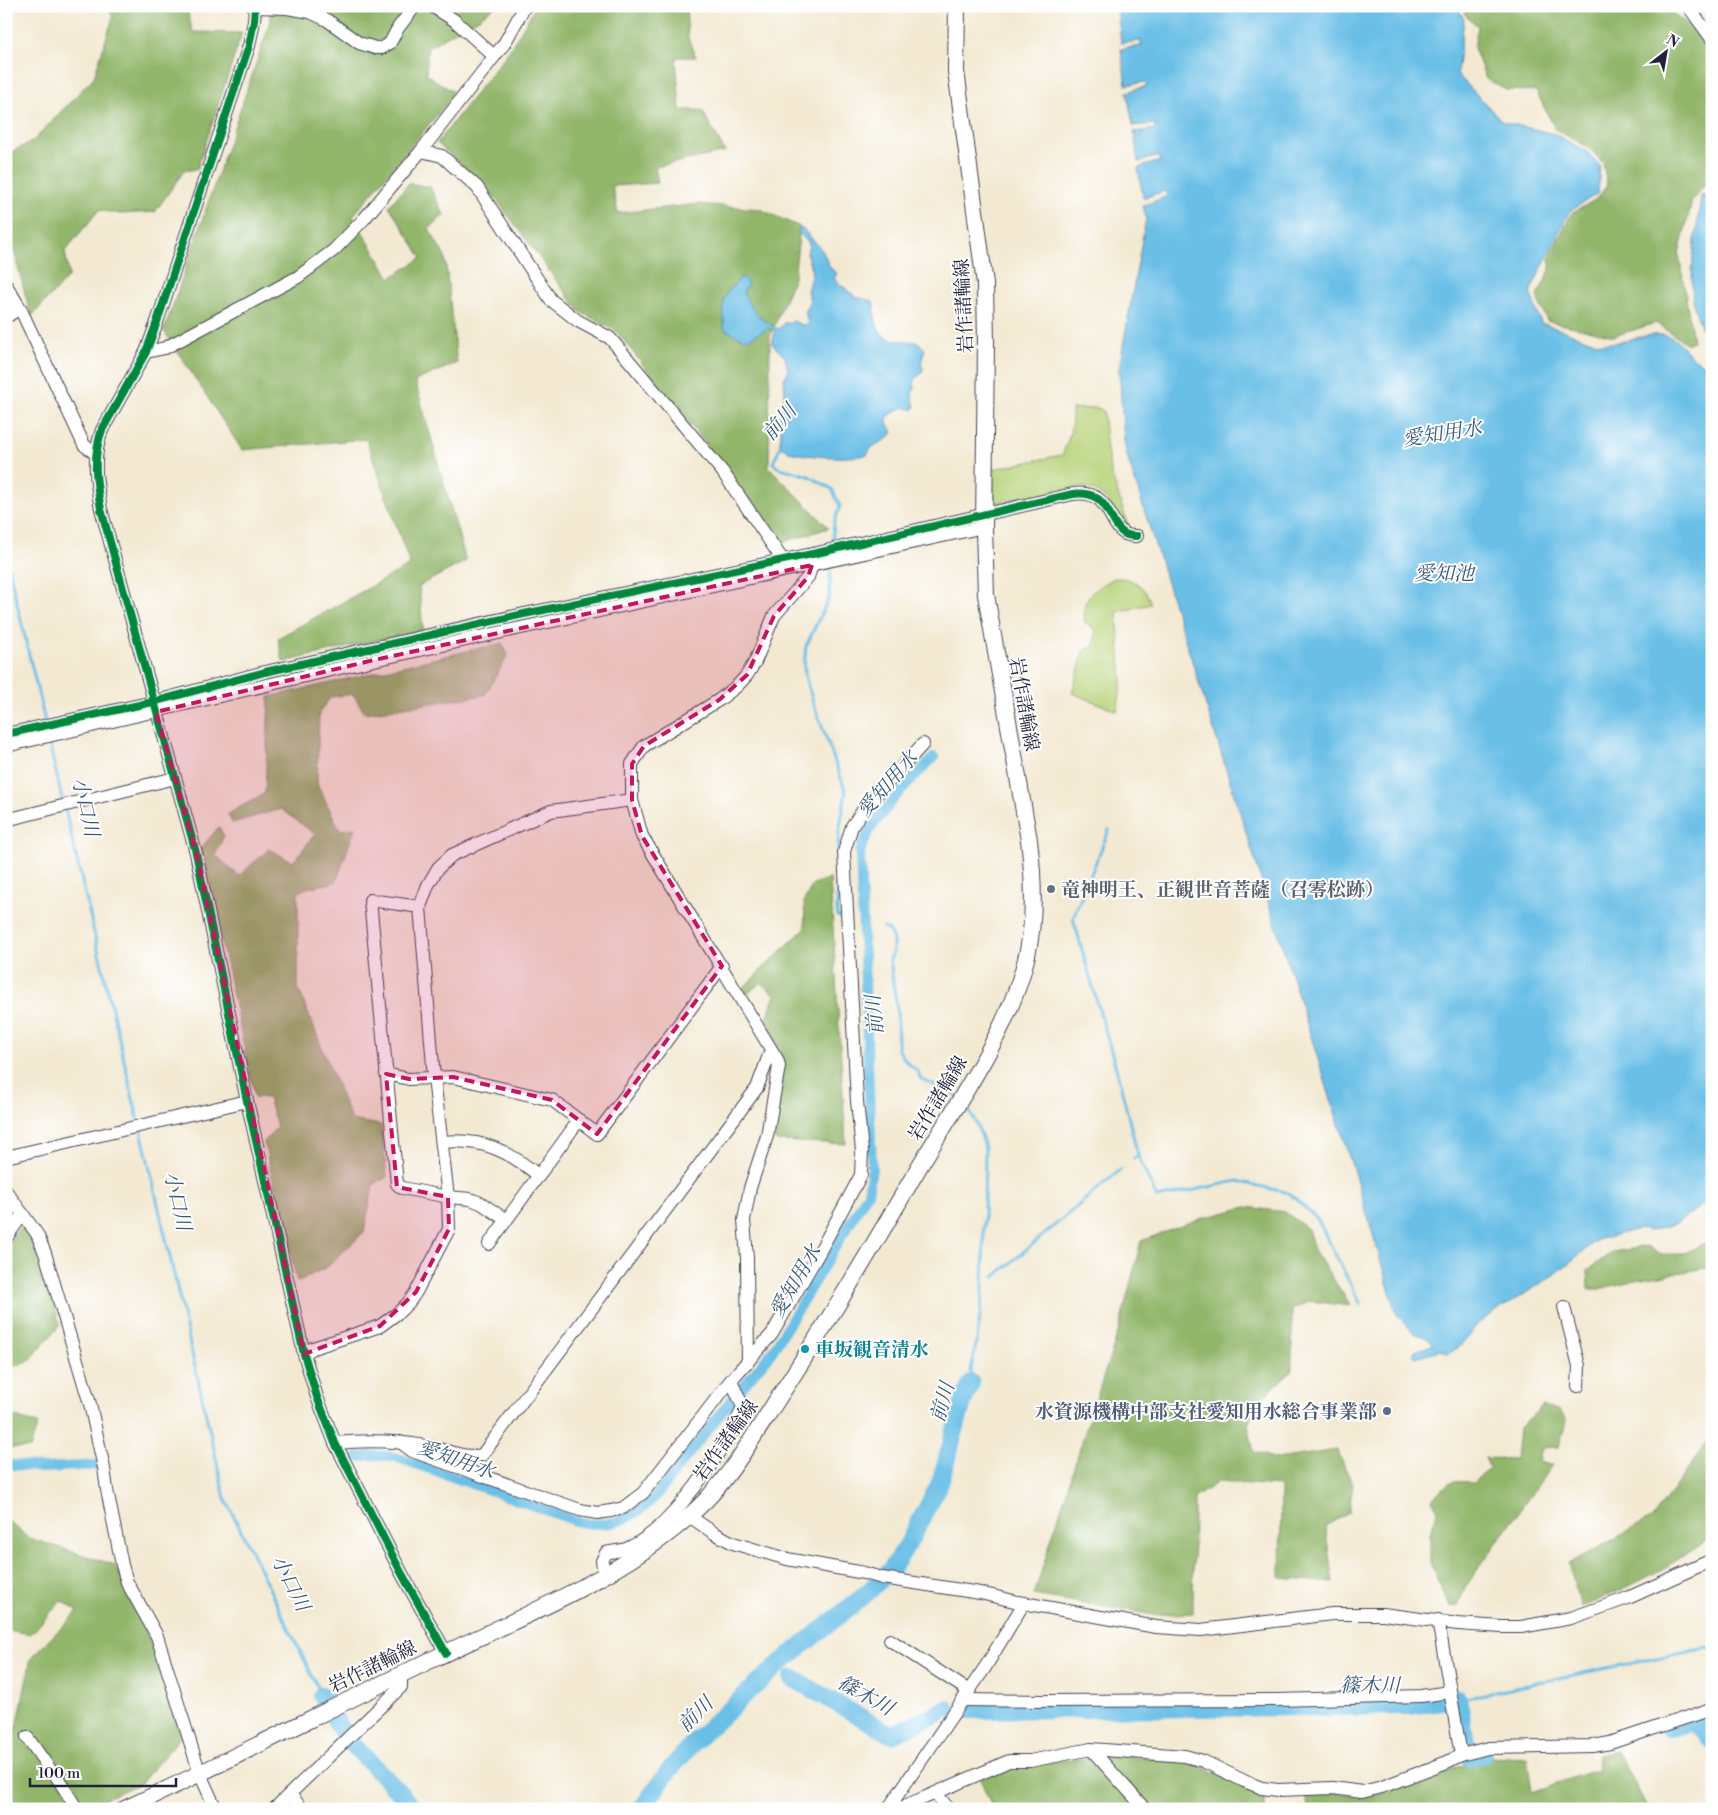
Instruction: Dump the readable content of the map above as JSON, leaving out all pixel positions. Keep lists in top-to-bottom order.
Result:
{
  "streets": {
    "main road": ["岩作諸輪線"]
  },
  "water": [
    "前川",
    "愛知用水",
    "愛知池",
    "小口川",
    "篠木川"
  ],
  "places": ["竜神明王、正観世音菩薩（召零松跡）", "車坂観音清水", "水資源機構中部支社愛知用水総合事業部"],
  "scale_bar": "100 m",
  "north": "top right"
}
